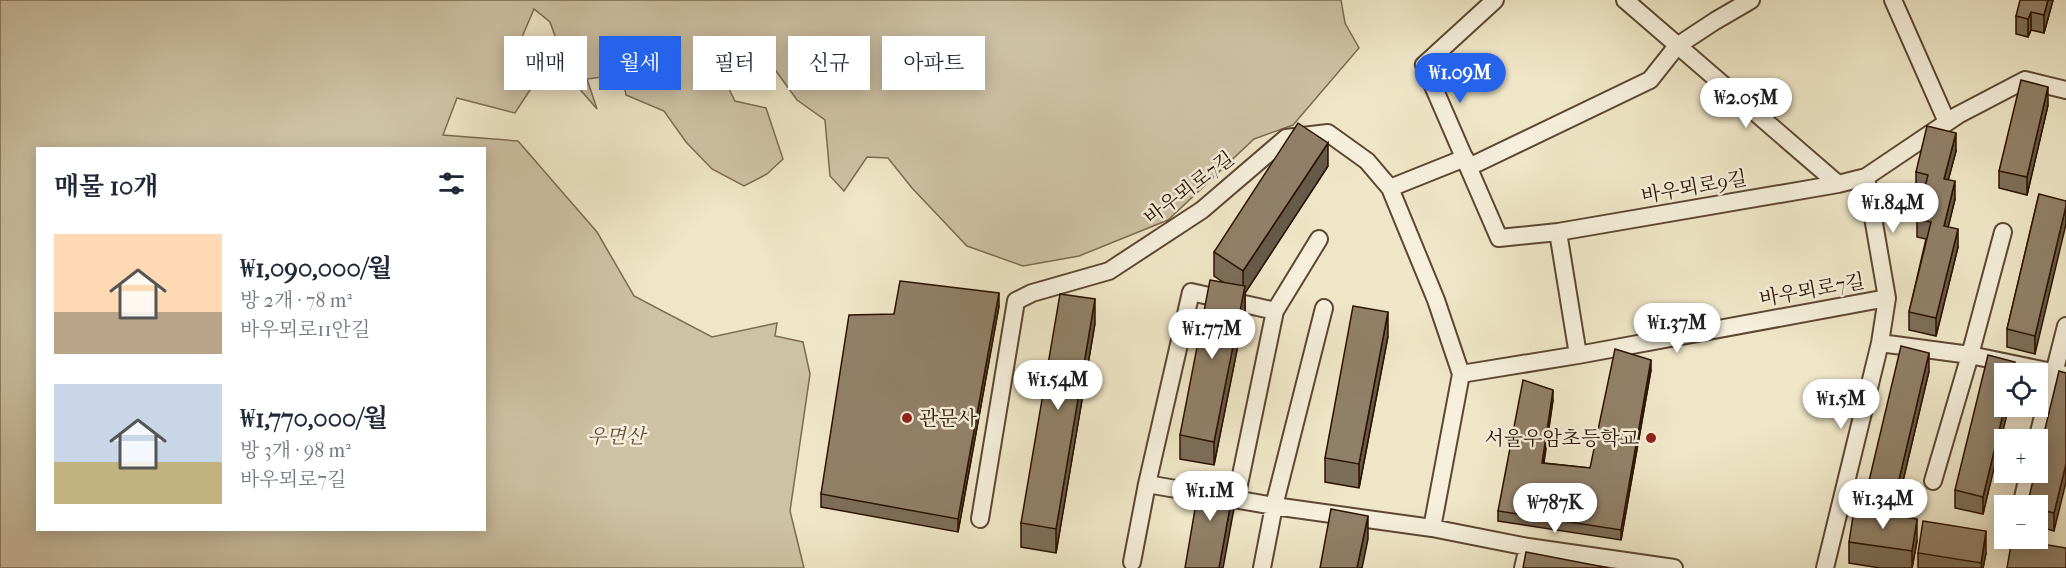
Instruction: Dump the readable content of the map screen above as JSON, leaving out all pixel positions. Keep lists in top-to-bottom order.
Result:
{
  "streets": {
    "street": ["바우뫼로9길", "바우뫼로7길"]
  },
  "crossings": [
    ["바우뫼로9길", "바우뫼로7길"]
  ],
  "parks": ["우면산"],
  "places": ["관문사", "서울우암초등학교"],
  "page": {
    "chip": [
      "매매",
      "월세",
      "필터",
      "신규",
      "아파트"
    ],
    "price": [
      "₩1.09M",
      "₩2.05M",
      "₩1.84M",
      "₩1.37M",
      "₩1.77M",
      "₩1.54M",
      "₩1.5M",
      "₩1.1M",
      "₩1.34M",
      "₩787K"
    ],
    "heading": "매물 10개",
    "list": [
      {
        "name": "₩1,090,000/월",
        "note": "방 2개 · 78 m² · 바우뫼로11안길"
      },
      {
        "name": "₩1,770,000/월",
        "note": "방 3개 · 98 m² · 바우뫼로7길"
      }
    ],
    "map_buttons": ["+", "−"]
  }
}
